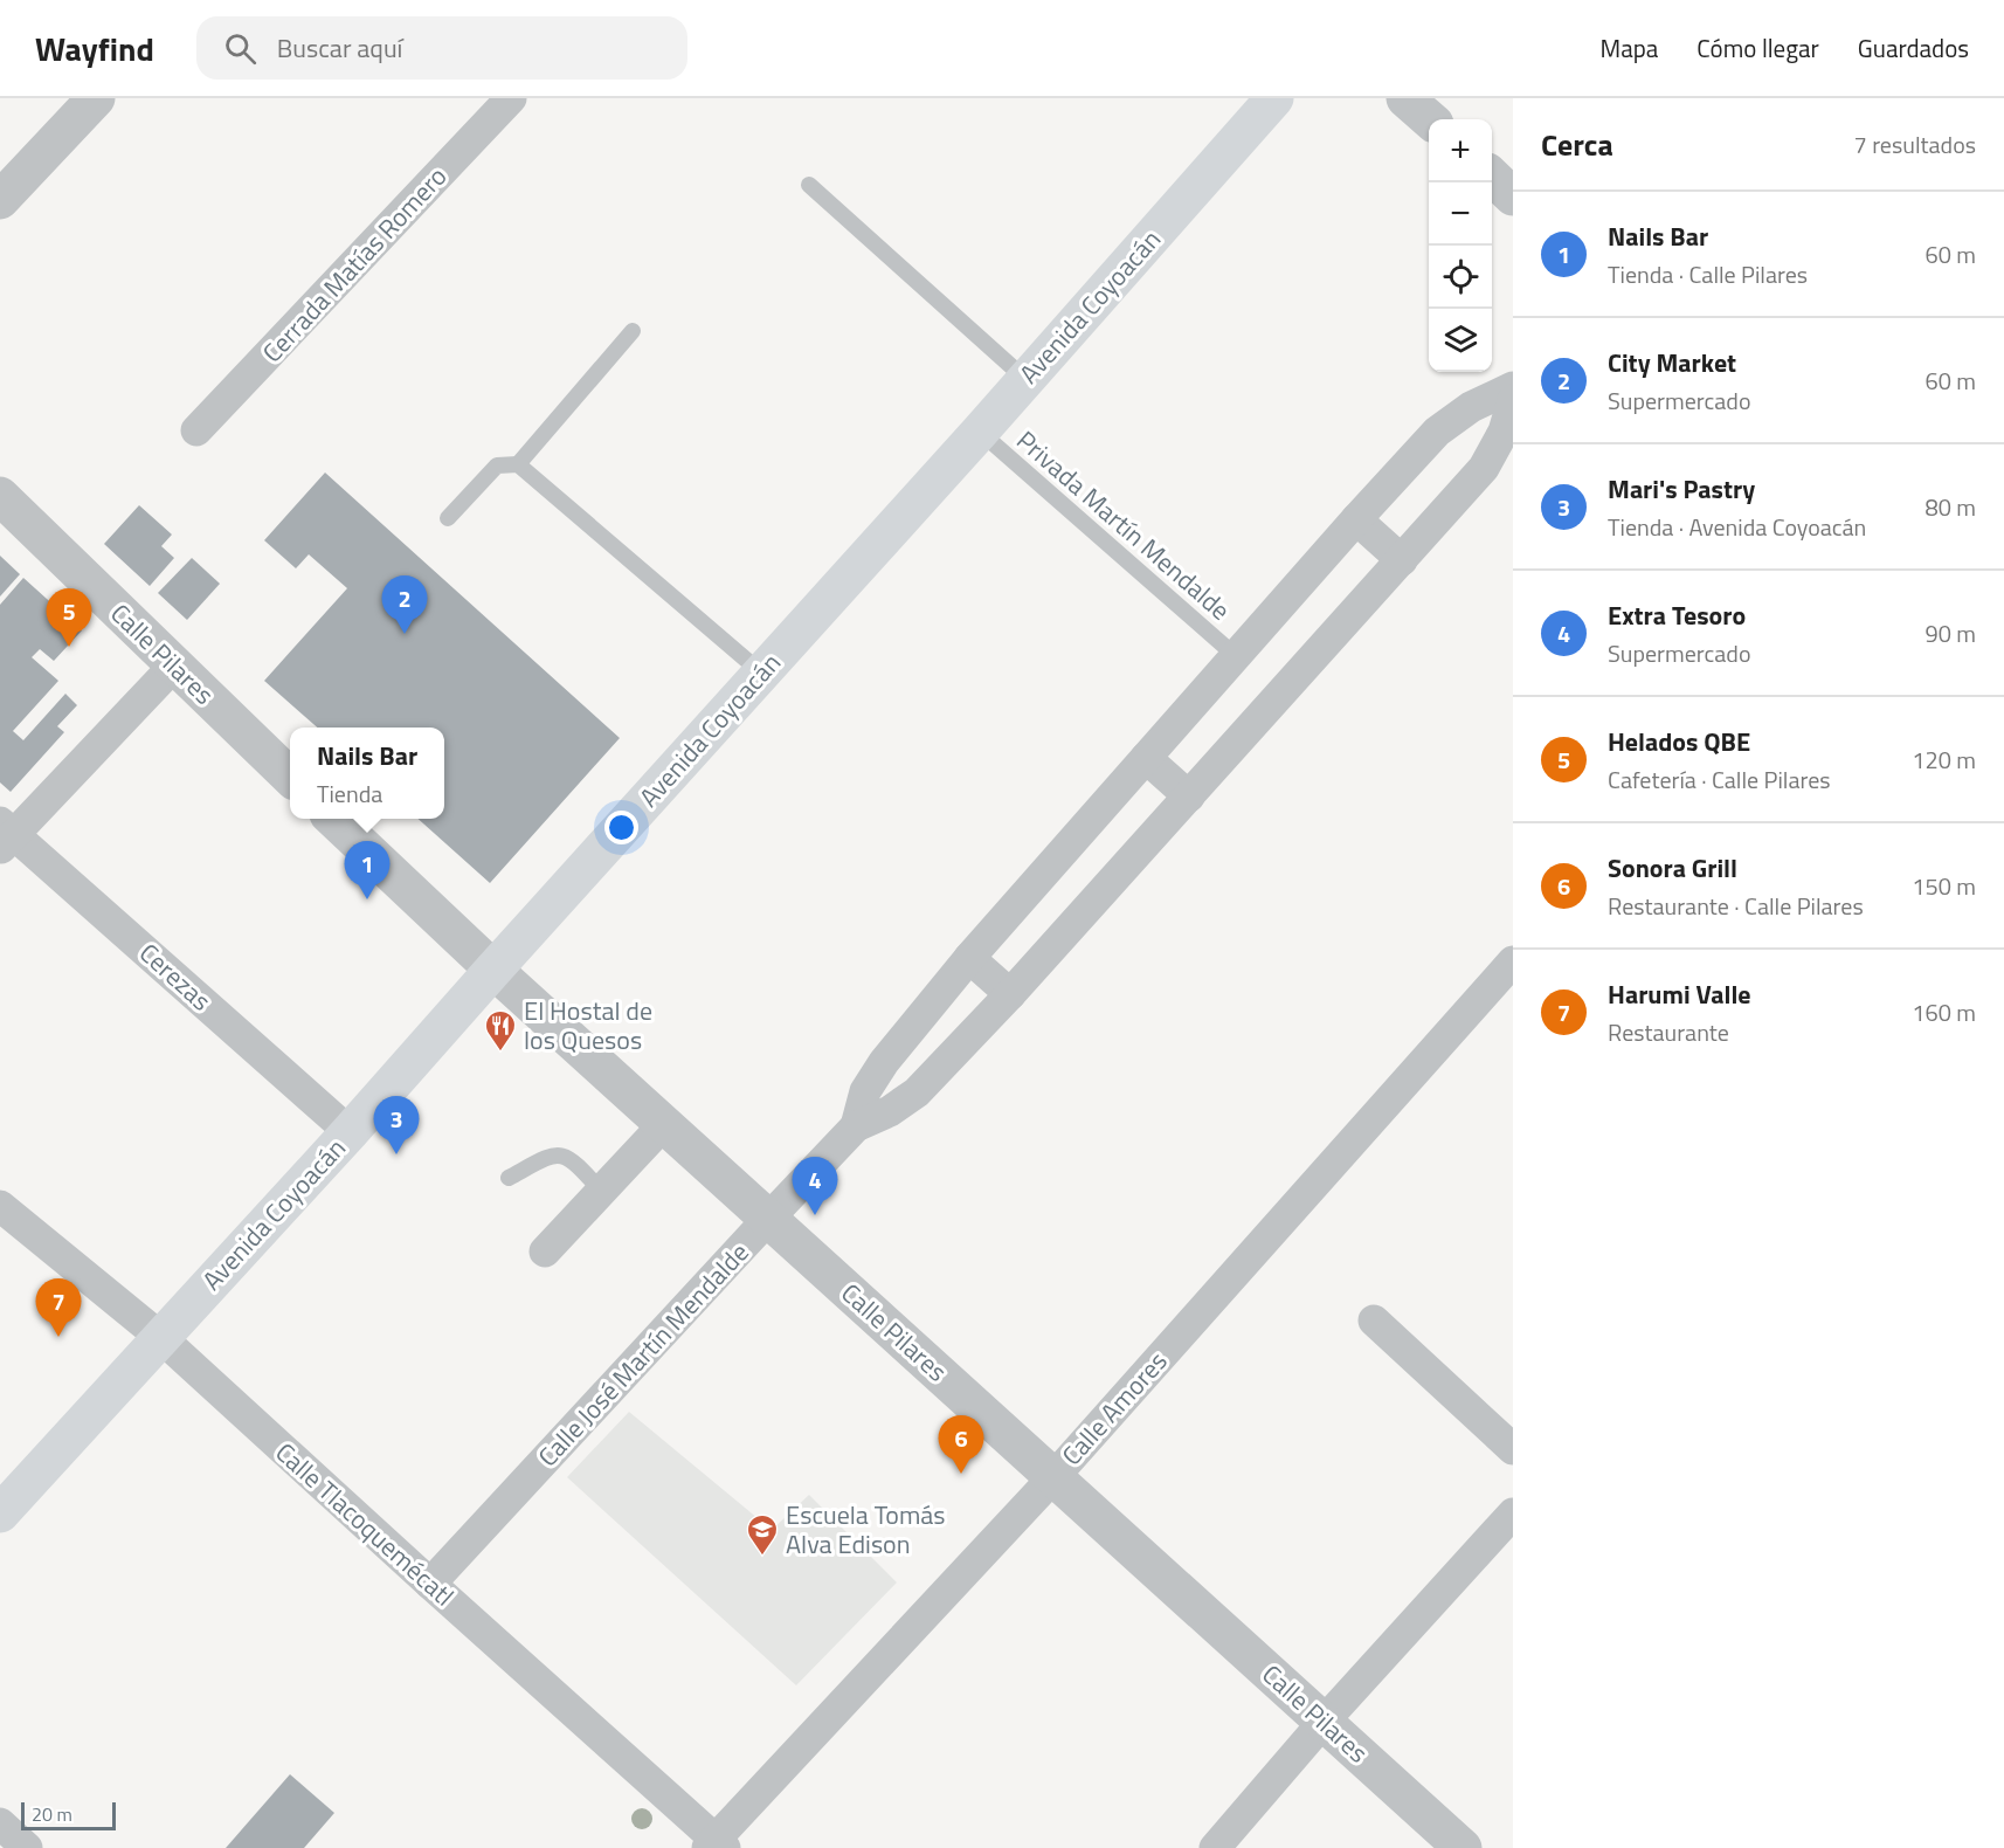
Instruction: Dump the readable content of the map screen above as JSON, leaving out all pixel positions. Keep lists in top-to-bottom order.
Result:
{
  "streets": {
    "main road": ["Avenida Coyoacán"],
    "street": [
      "Cerrada Matías Romero",
      "Calle Pilares",
      "Cerezas",
      "Calle José Martín Mendalde",
      "Calle Amores",
      "Calle Tlacoquemécatl"
    ],
    "lane": ["Privada Martín Mendalde"]
  },
  "crossings": [
    ["Avenida Coyoacán", "Privada Martín Mendalde"],
    ["Avenida Coyoacán", "Calle Pilares"],
    ["Avenida Coyoacán", "Cerezas"],
    ["Avenida Coyoacán", "Calle Tlacoquemécatl"],
    ["Privada Martín Mendalde", "Calle José Martín Mendalde"],
    ["Calle Pilares", "Calle José Martín Mendalde"],
    ["Calle Pilares", "Calle Amores"],
    ["Calle José Martín Mendalde", "Calle Tlacoquemécatl"],
    ["Calle Amores", "Calle Tlacoquemécatl"]
  ],
  "places": {
    "restaurant": ["El Hostal de los Quesos"],
    "school or university": ["Escuela Tomás Alva Edison"]
  },
  "scale_bar": "20 m",
  "page": {
    "header": "Wayfind",
    "search": "Buscar aquí",
    "nav": ["Mapa", "Cómo llegar", "Guardados"],
    "heading": ["Cerca", "7 resultados"],
    "map_buttons": ["+", "−"],
    "list": [
      {
        "mark": "1",
        "name": "Nails Bar",
        "note": "Tienda · Calle Pilares",
        "value": "60 m"
      },
      {
        "mark": "2",
        "name": "City Market",
        "note": "Supermercado",
        "value": "60 m"
      },
      {
        "mark": "3",
        "name": "Mari's Pastry",
        "note": "Tienda · Avenida Coyoacán",
        "value": "80 m"
      },
      {
        "mark": "4",
        "name": "Extra Tesoro",
        "note": "Supermercado",
        "value": "90 m"
      },
      {
        "mark": "5",
        "name": "Helados QBE",
        "note": "Cafetería · Calle Pilares",
        "value": "120 m"
      },
      {
        "mark": "6",
        "name": "Sonora Grill",
        "note": "Restaurante · Calle Pilares",
        "value": "150 m"
      },
      {
        "mark": "7",
        "name": "Harumi Valle",
        "note": "Restaurante",
        "value": "160 m"
      }
    ],
    "pins": [
      "2",
      "5",
      "1",
      "3",
      "4",
      "7",
      "6"
    ],
    "popup": ["Nails Bar", "Tienda"],
    "scale": "20 m"
  }
}
